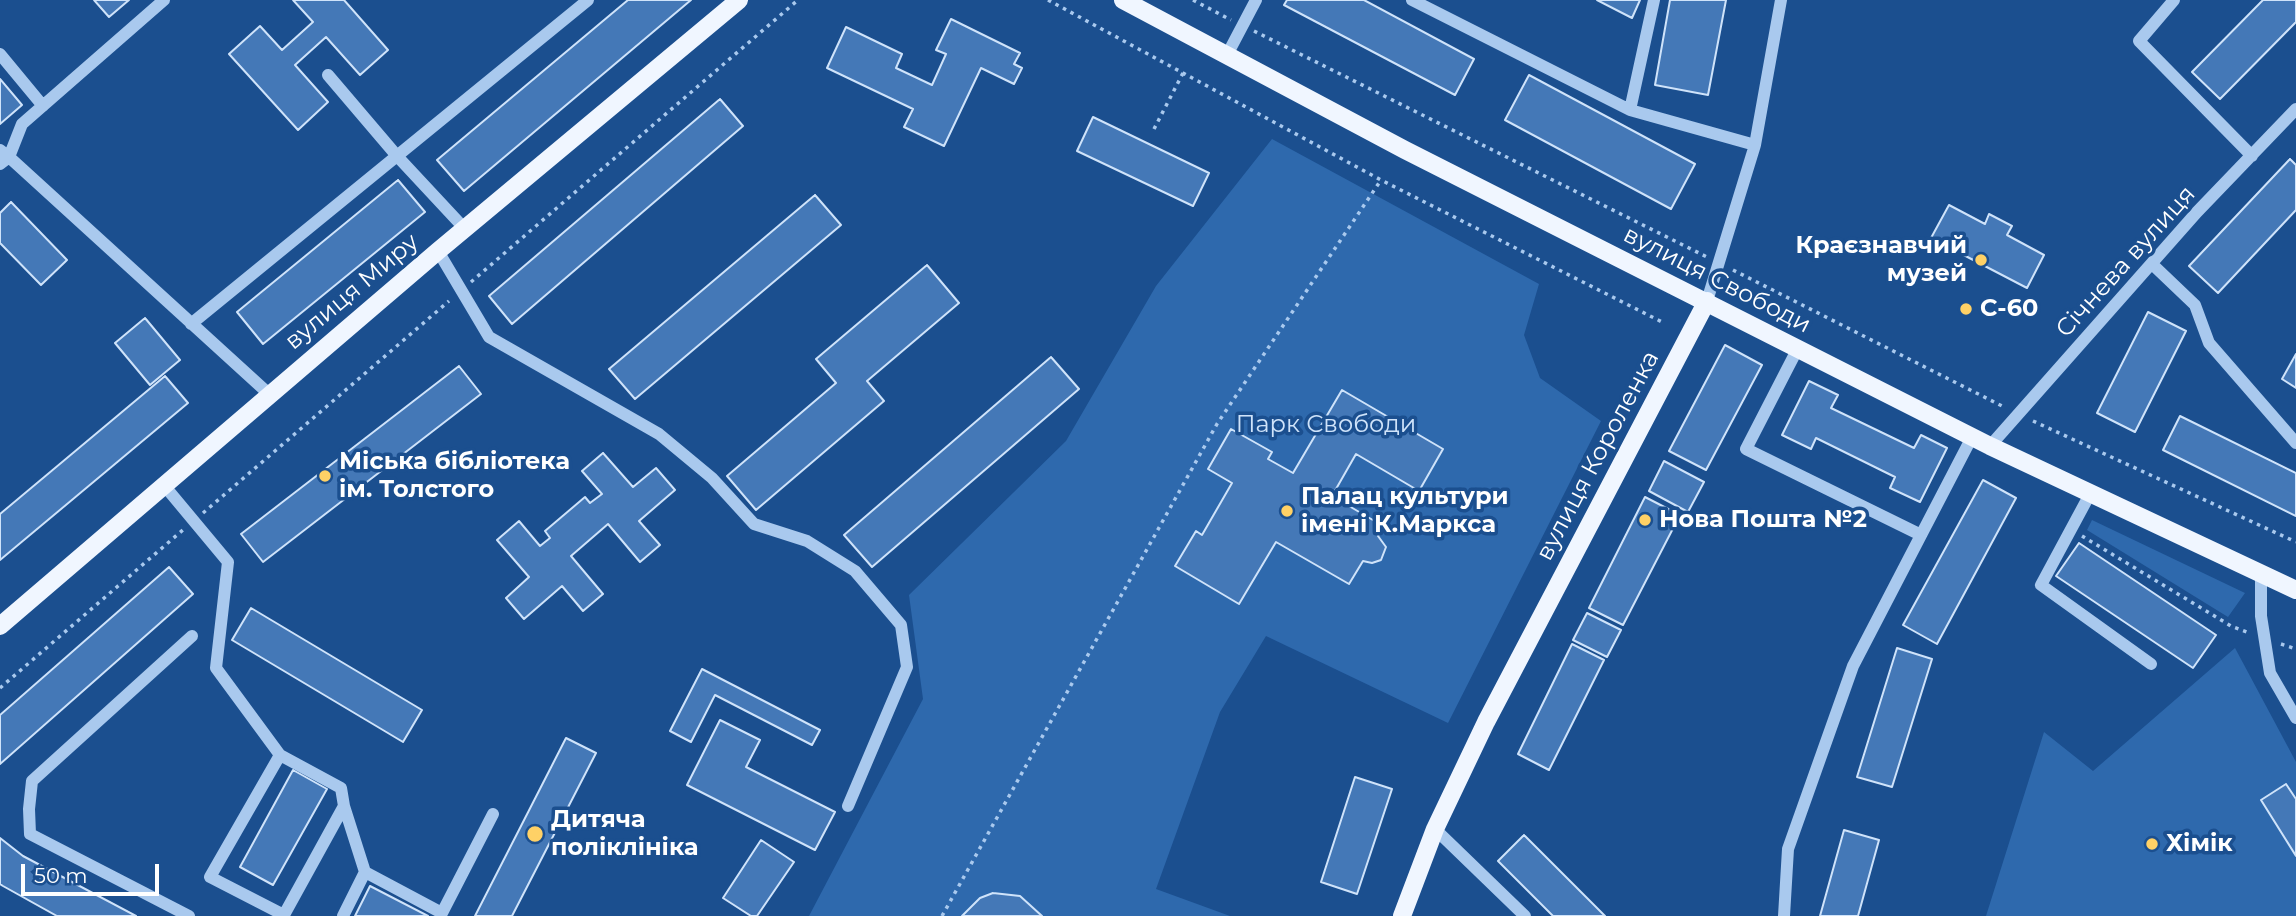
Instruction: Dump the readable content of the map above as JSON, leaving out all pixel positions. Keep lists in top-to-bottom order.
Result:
{
  "streets": {
    "main road": ["вулиця Свободи", "вулиця Миру", "вулиця Короленка"],
    "street": ["Січнева вулиця"]
  },
  "crossings": [
    ["Січнева вулиця", "вулиця Свободи"],
    ["вулиця Свободи", "вулиця Короленка"]
  ],
  "parks": ["Парк Свободи"],
  "places": [
    "Краєзнавчий музей",
    "С-60",
    "Міська бібліотека ім. Толстого",
    "Палац культури імені К.Маркса",
    "Нова Пошта №2",
    "Дитяча поліклініка",
    "Хімік"
  ],
  "scale_bar": "50 m"
}
